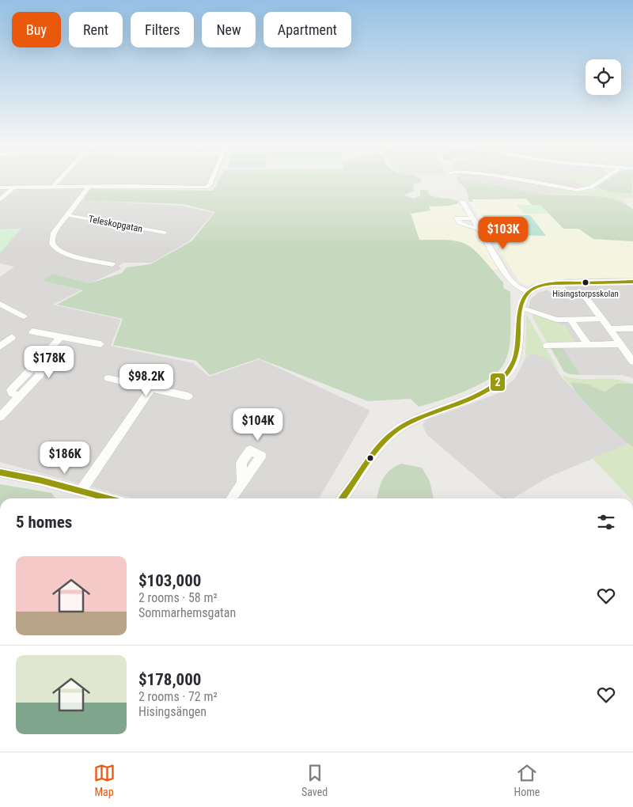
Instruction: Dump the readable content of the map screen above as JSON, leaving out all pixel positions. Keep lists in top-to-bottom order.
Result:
{
  "streets": {
    "street": ["Teleskopgatan"]
  },
  "places": ["Hisingstorpsskolan"],
  "lines": ["transit line 2"],
  "page": {
    "chip": [
      "Buy",
      "Rent",
      "Filters",
      "New",
      "Apartment"
    ],
    "price": [
      "$103K",
      "$178K",
      "$98.2K",
      "$104K",
      "$186K"
    ],
    "heading": "5 homes",
    "list": [
      {
        "name": "$103,000",
        "note": "2 rooms · 58 m² · Sommarhemsgatan"
      },
      {
        "name": "$178,000",
        "note": "2 rooms · 72 m² · Hisingsängen"
      }
    ],
    "tabs": ["Map", "Saved", "Home"]
  }
}
